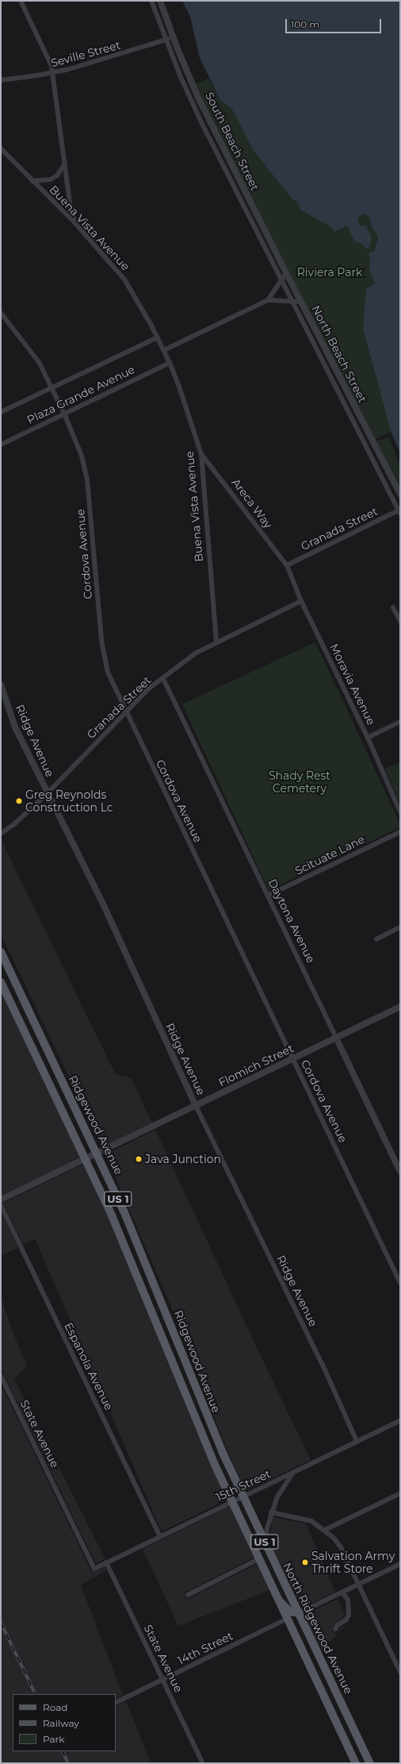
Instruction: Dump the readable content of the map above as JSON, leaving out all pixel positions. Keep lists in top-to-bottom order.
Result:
{
  "streets": {
    "main road": ["Ridgewood Avenue", "US 1", "North Ridgewood Avenue"],
    "street": [
      "Seville Street",
      "South Beach Street",
      "Buena Vista Avenue",
      "North Beach Street",
      "Plaza Grande Avenue",
      "Areca Way",
      "Granada Street",
      "Cordova Avenue",
      "Moravia Avenue",
      "Ridge Avenue",
      "Scituate Lane",
      "Daytona Avenue",
      "Flomich Street",
      "Espanola Avenue",
      "State Avenue",
      "15th Street",
      "14th Street"
    ]
  },
  "crossings": [
    ["Seville Street", "South Beach Street"],
    ["South Beach Street", "North Beach Street"],
    ["Buena Vista Avenue", "Plaza Grande Avenue"],
    ["Buena Vista Avenue", "Areca Way"],
    ["Buena Vista Avenue", "Granada Street"],
    ["Plaza Grande Avenue", "Cordova Avenue"],
    ["Areca Way", "Granada Street"],
    ["Areca Way", "Moravia Avenue"],
    ["Granada Street", "Cordova Avenue"],
    ["Granada Street", "Moravia Avenue"],
    ["Granada Street", "Ridge Avenue"],
    ["Granada Street", "Daytona Avenue"],
    ["Cordova Avenue", "Flomich Street"],
    ["Ridge Avenue", "Flomich Street"],
    ["Ridge Avenue", "15th Street"],
    ["Scituate Lane", "Daytona Avenue"],
    ["Daytona Avenue", "Flomich Street"],
    ["Flomich Street", "Ridgewood Avenue"],
    ["Ridgewood Avenue", "North Ridgewood Avenue"],
    ["Espanola Avenue", "15th Street"],
    ["State Avenue", "15th Street"],
    ["State Avenue", "14th Street"],
    ["15th Street", "North Ridgewood Avenue"],
    ["North Ridgewood Avenue", "14th Street"]
  ],
  "parks": ["Riviera Park", "Shady Rest Cemetery"],
  "places": ["Greg Reynolds Construction Lc", "Java Junction", "Salvation Army Thrift Store"],
  "legend": ["Road", "Railway", "Park"],
  "scale_bar": "100 m"
}
